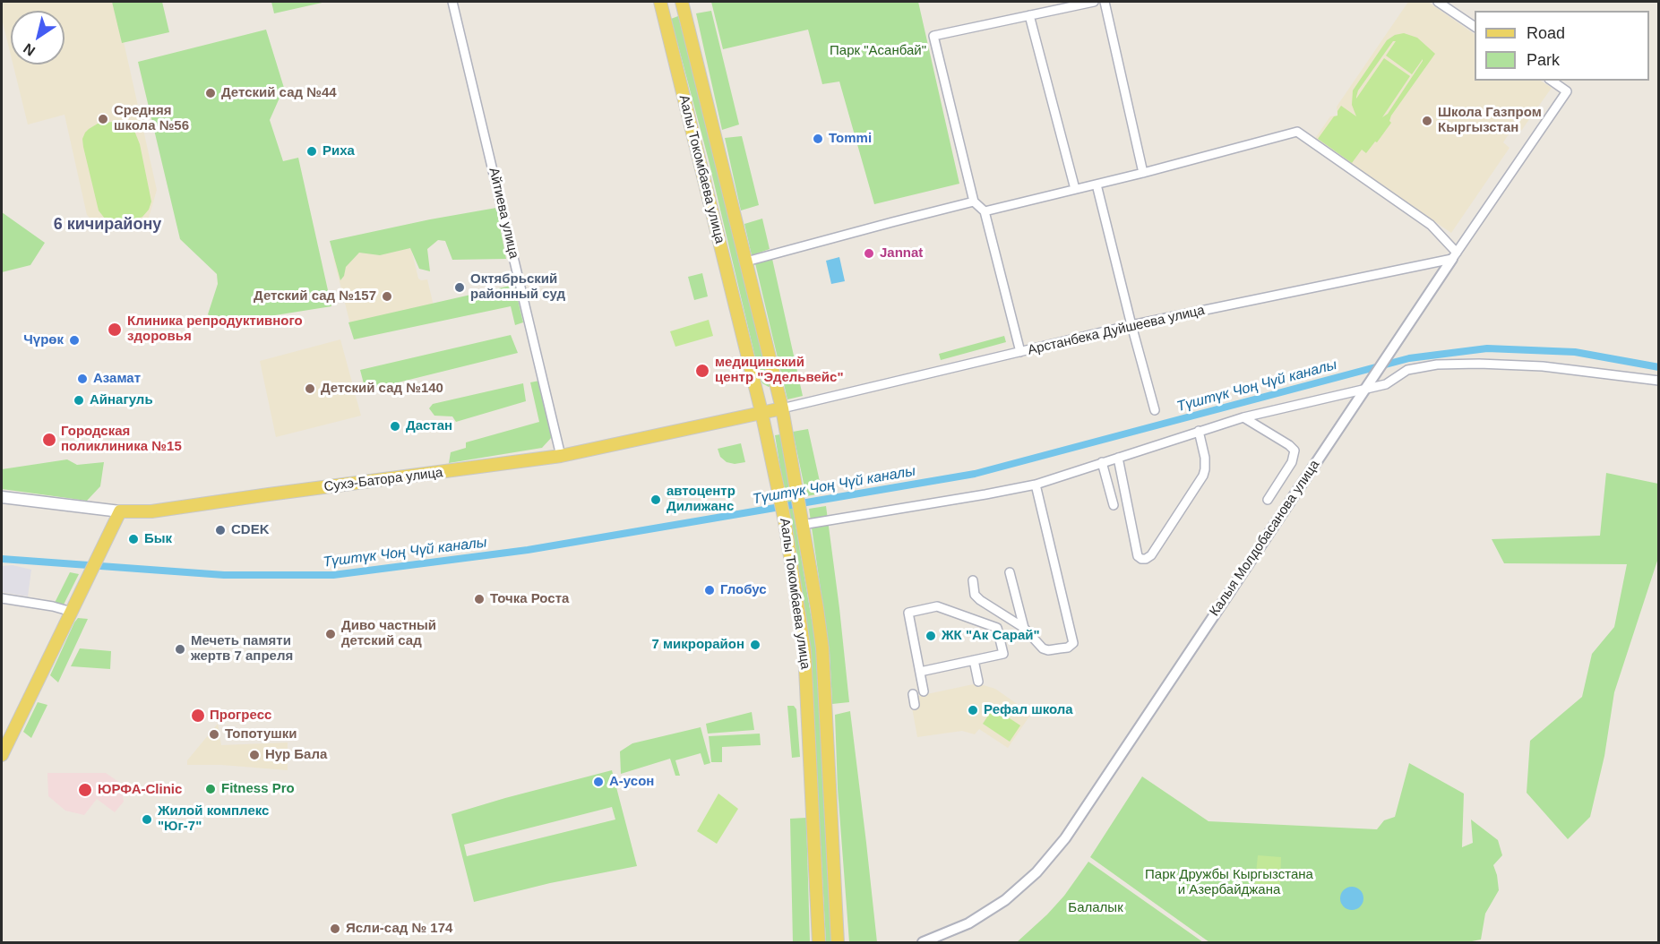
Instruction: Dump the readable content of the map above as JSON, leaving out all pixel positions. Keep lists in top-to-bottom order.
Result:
{
  "streets": {
    "main road": ["Аалы Токомбаева улица", "Сухэ-Батора улица"],
    "street": ["Айтиева улица", "Арстанбека Дуйшеева улица", "Калыя Молдобасанова улица"]
  },
  "crossings": [
    ["Аалы Токомбаева улица", "Арстанбека Дуйшеева улица"],
    ["Аалы Токомбаева улица", "Сухэ-Батора улица"],
    ["Айтиева улица", "Сухэ-Батора улица"],
    ["Арстанбека Дуйшеева улица", "Сухэ-Батора улица"],
    ["Арстанбека Дуйшеева улица", "Калыя Молдобасанова улица"]
  ],
  "districts": ["6 кичирайону"],
  "water": ["Түштүк Чоң Чүй каналы"],
  "parks": ["Парк \"Асанбай\"", "Парк Дружбы Кыргызстана и Азербайджана", "Балалык"],
  "places": [
    "Детский сад №44",
    "Средняя школа №56",
    "Школа Газпром Кыргызстан",
    "Tommi",
    "Риха",
    "Jannat",
    "Октябрьский районный суд",
    "Детский сад №157",
    "Клиника репродуктивного здоровья",
    "Чүрөк",
    "медицинский центр \"Эдельвейс\"",
    "Азамат",
    "Детский сад №140",
    "Айнагуль",
    "Дастан",
    "Городская поликлиника №15",
    "автоцентр Дилижанс",
    "CDEK",
    "Бык",
    "Глобус",
    "Точка Роста",
    "Диво частный детский сад",
    "ЖК \"Ак Сарай\"",
    "7 микрорайон",
    "Мечеть памяти жертв 7 апреля",
    "Рефал школа",
    "Прогресс",
    "Топотушки",
    "Нур Бала",
    "А-усон",
    "Fitness Pro",
    "ЮРФА-Clinic",
    "Жилой комплекс \"Юг-7\"",
    "Ясли-сад № 174"
  ],
  "legend": ["Road", "Park"],
  "north": "bottom left"
}
